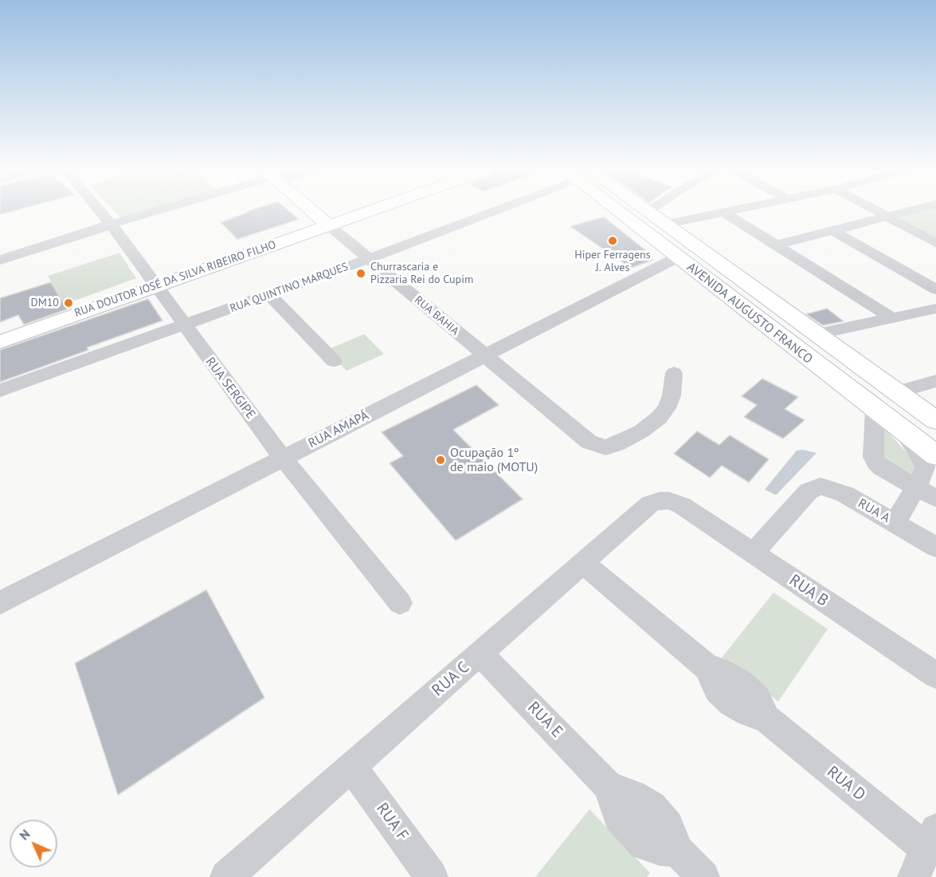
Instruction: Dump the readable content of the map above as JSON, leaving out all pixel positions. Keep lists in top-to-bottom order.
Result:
{
  "streets": {
    "main road": ["RUA DOUTOR JOSÉ DA SILVA RIBEIRO FILHO", "AVENIDA AUGUSTO FRANCO", "RUA BAHIA"],
    "street": [
      "RUA QUINTINO MARQUES",
      "RUA SERGIPE",
      "RUA AMAPÁ",
      "RUA A",
      "RUA B",
      "RUA C",
      "RUA E",
      "RUA D",
      "RUA F"
    ]
  },
  "crossings": [
    ["RUA DOUTOR JOSÉ DA SILVA RIBEIRO FILHO", "RUA BAHIA"],
    ["RUA DOUTOR JOSÉ DA SILVA RIBEIRO FILHO", "RUA SERGIPE"],
    ["RUA QUINTINO MARQUES", "RUA BAHIA"],
    ["RUA QUINTINO MARQUES", "RUA SERGIPE"],
    ["AVENIDA AUGUSTO FRANCO", "RUA AMAPÁ"],
    ["RUA BAHIA", "RUA AMAPÁ"],
    ["RUA SERGIPE", "RUA AMAPÁ"],
    ["RUA A", "RUA B"],
    ["RUA B", "RUA C"],
    ["RUA C", "RUA E"],
    ["RUA C", "RUA D"],
    ["RUA C", "RUA F"]
  ],
  "places": [
    "Hiper Ferragens J. Alves",
    "Churrascaria e Pizzaria Rei do Cupim",
    "DM10",
    "Ocupação 1º de maio (MOTU)"
  ],
  "north": "top left"
}
